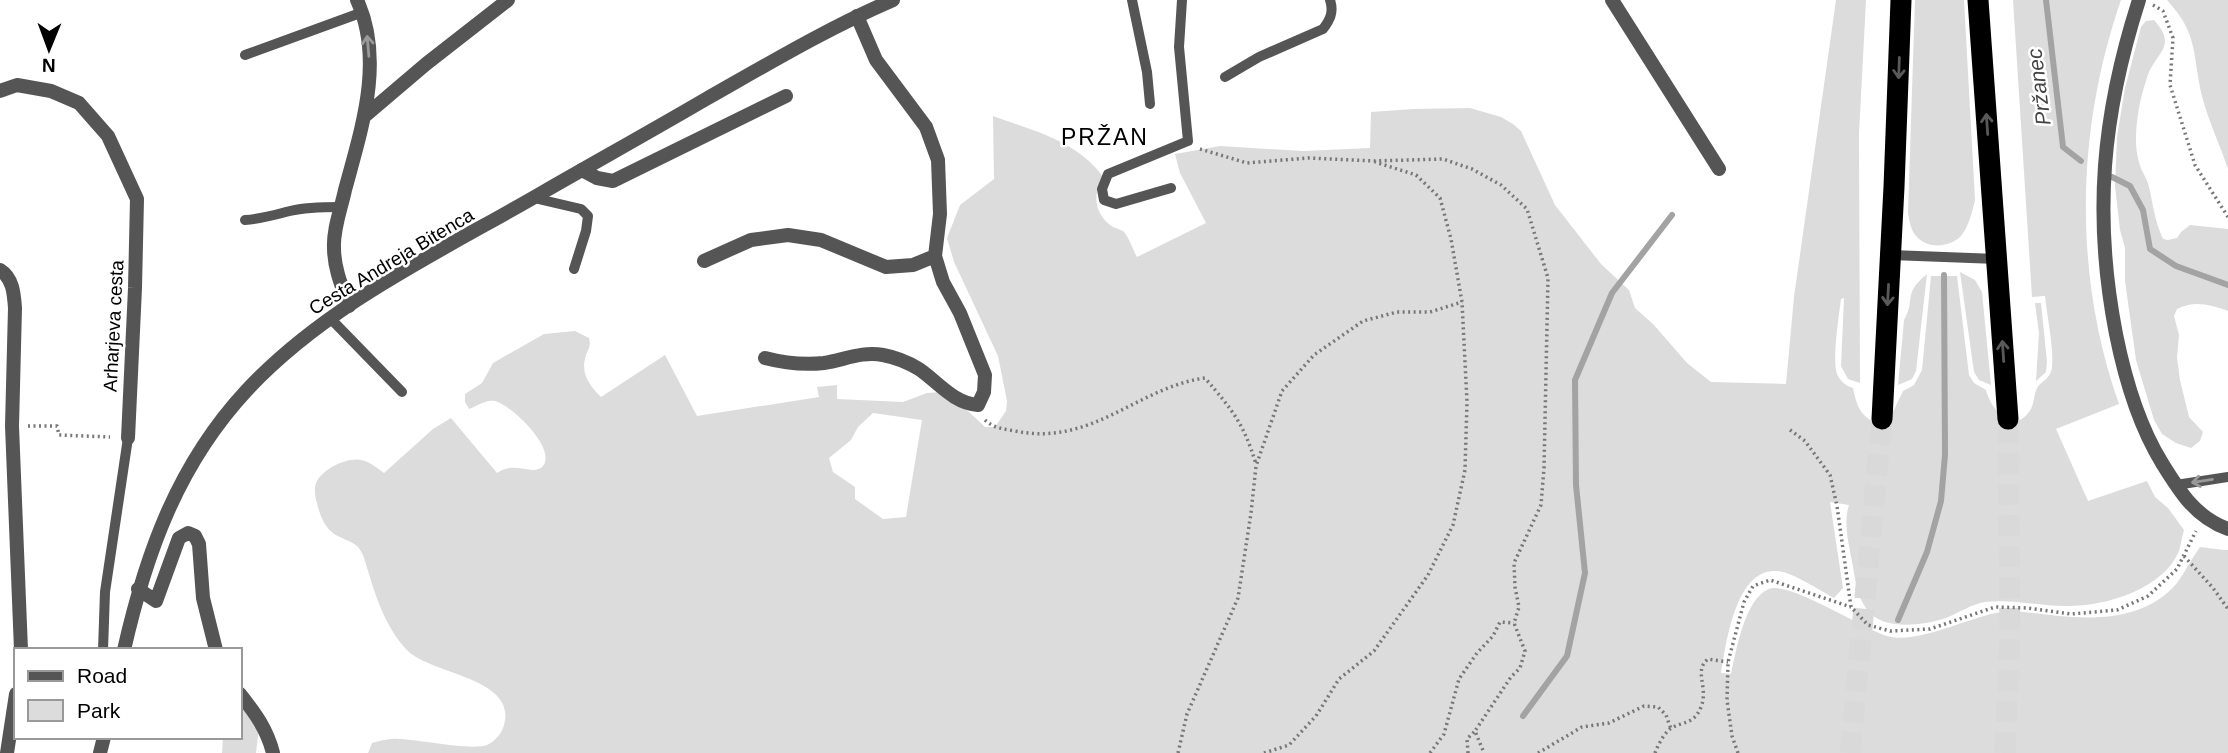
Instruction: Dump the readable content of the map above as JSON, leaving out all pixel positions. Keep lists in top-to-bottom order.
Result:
{
  "streets": {
    "street": ["Cesta Andreja Bitenca", "Arharjeva cesta"]
  },
  "districts": ["PRŽAN"],
  "water": ["Pržanec"],
  "legend": ["Road", "Park"],
  "north": "bottom"
}
